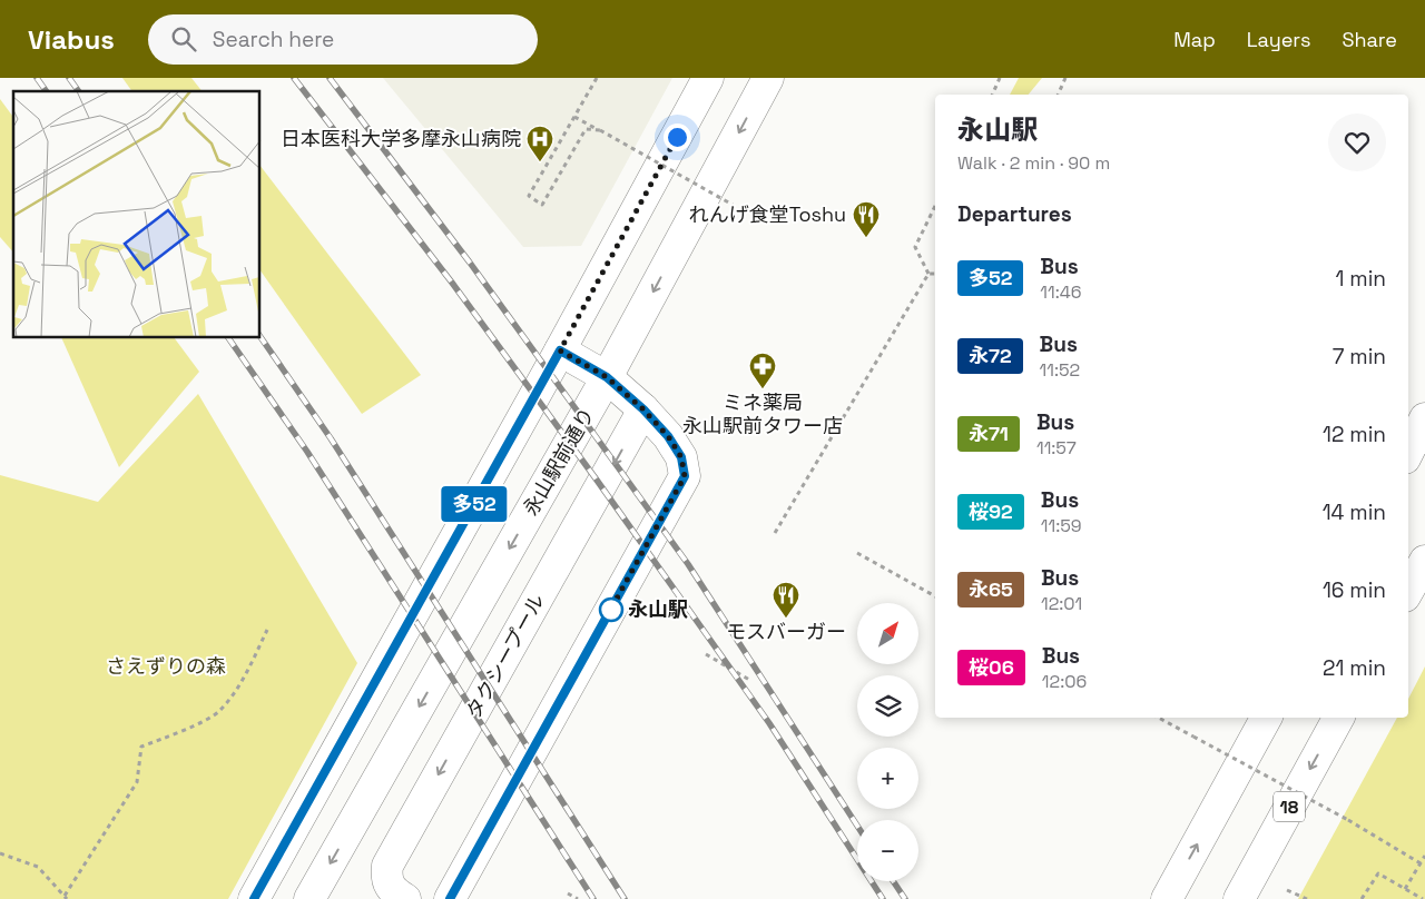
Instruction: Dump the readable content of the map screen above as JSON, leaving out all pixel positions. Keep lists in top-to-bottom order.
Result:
{
  "streets": {
    "street": ["永山駅前通り", "タクシープール", "18"]
  },
  "parks": ["さえずりの森"],
  "places": {
    "hospital": ["日本医科大学多摩永山病院"],
    "restaurant": ["れんげ食堂Toshu", "モスバーガー"],
    "pharmacy": ["ミネ薬局 永山駅前タワー店"],
    "other": ["永山駅"]
  },
  "lines": ["bus line 多52"],
  "north": "top right",
  "page": {
    "header": "Viabus",
    "search": "Search here",
    "nav": ["Map", "Layers", "Share"],
    "on_map": "多52",
    "heading": [
      ["永山駅", "Walk · 2 min · 90 m"],
      "Departures"
    ],
    "list": [
      {
        "mark": "多52",
        "name": "Bus",
        "note": "11:46",
        "value": "1 min"
      },
      {
        "mark": "永72",
        "name": "Bus",
        "note": "11:52",
        "value": "7 min"
      },
      {
        "mark": "永71",
        "name": "Bus",
        "note": "11:57",
        "value": "12 min"
      },
      {
        "mark": "桜92",
        "name": "Bus",
        "note": "11:59",
        "value": "14 min"
      },
      {
        "mark": "永65",
        "name": "Bus",
        "note": "12:01",
        "value": "16 min"
      },
      {
        "mark": "桜06",
        "name": "Bus",
        "note": "12:06",
        "value": "21 min"
      }
    ],
    "map_buttons": ["+", "−"]
  }
}
